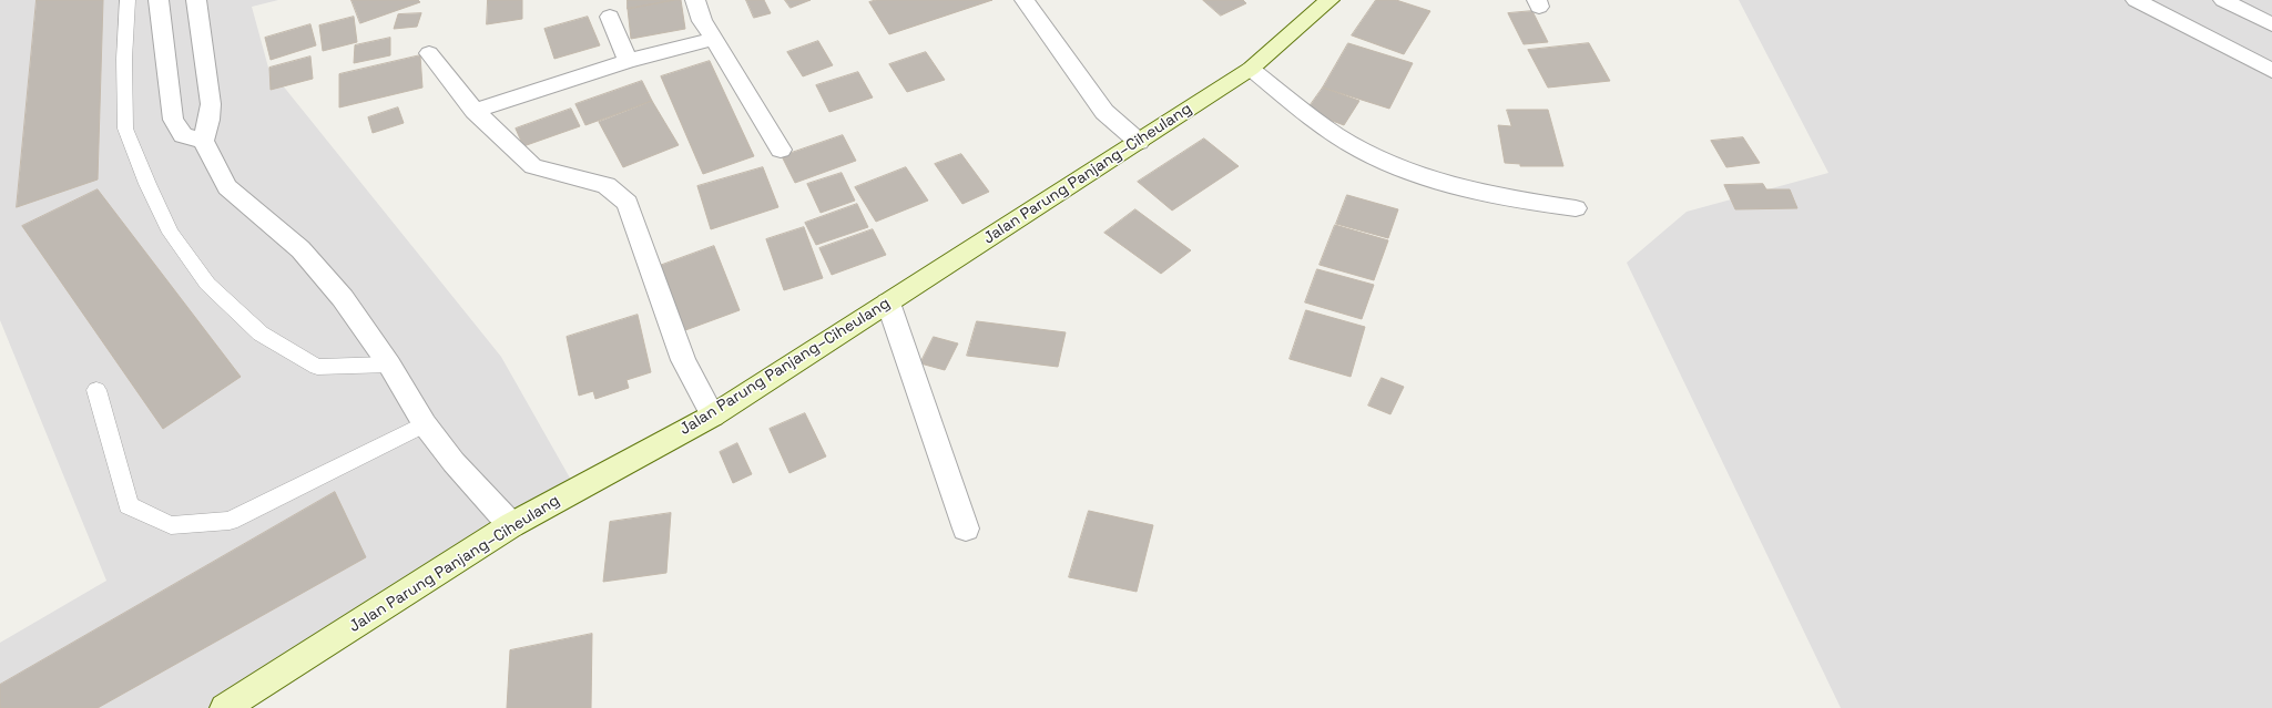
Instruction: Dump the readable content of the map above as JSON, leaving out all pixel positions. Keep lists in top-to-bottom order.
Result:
{
  "streets": {
    "street": ["Jalan Parung Panjang–Ciheulang"]
  }
}
